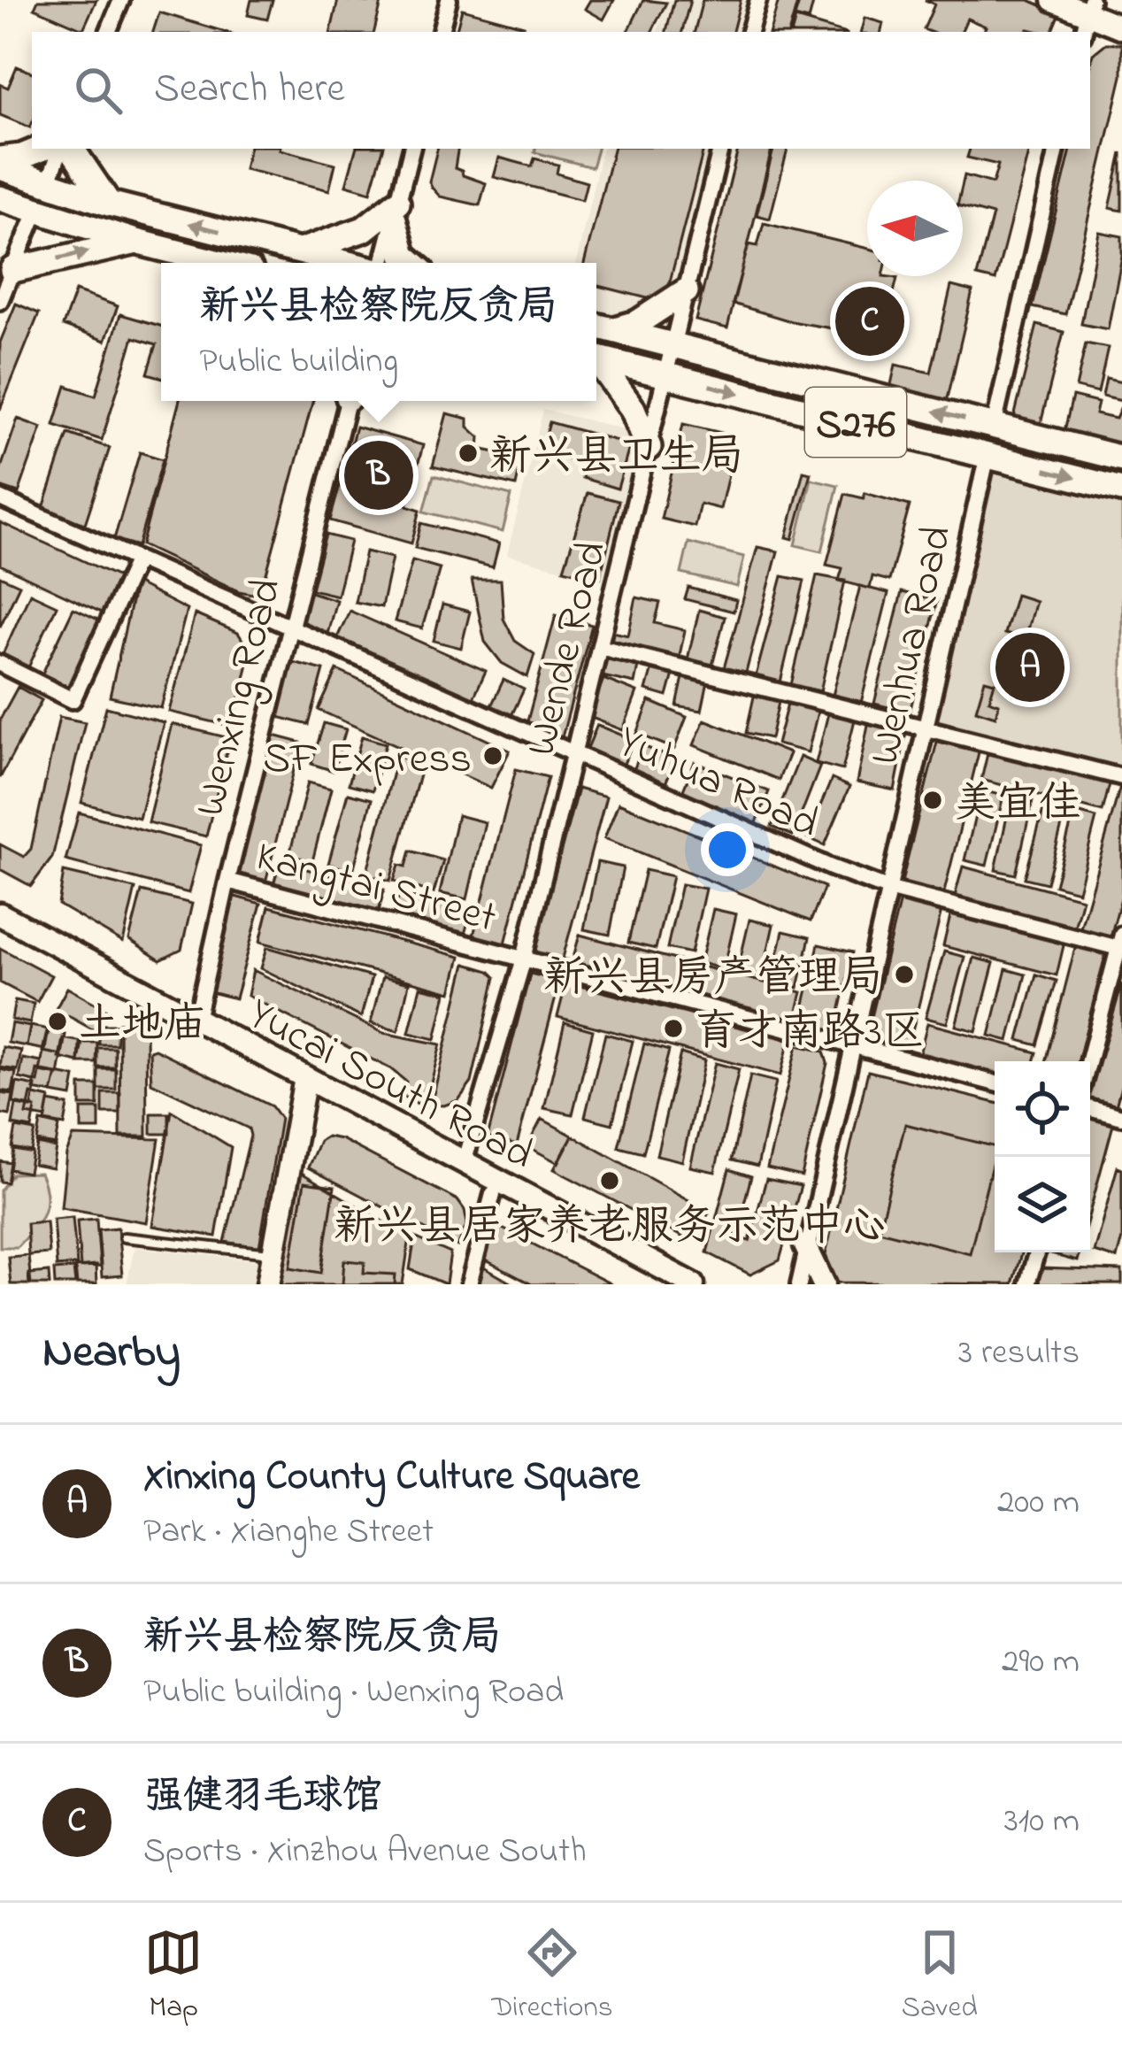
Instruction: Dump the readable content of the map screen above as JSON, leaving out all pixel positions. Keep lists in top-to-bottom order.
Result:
{
  "streets": {
    "main road": ["S276"],
    "street": [
      "Wenhua Road",
      "Wende Road",
      "Wenxing Road",
      "Yuhua Road",
      "Kangtai Street",
      "Yucai South Road"
    ]
  },
  "crossings": [
    ["S276", "Wenhua Road"],
    ["S276", "Wende Road"],
    ["Wenhua Road", "Yuhua Road"],
    ["Wenhua Road", "Kangtai Street"],
    ["Wende Road", "Yuhua Road"],
    ["Wende Road", "Kangtai Street"],
    ["Wende Road", "Yucai South Road"],
    ["Wenxing Road", "Yuhua Road"],
    ["Wenxing Road", "Kangtai Street"],
    ["Wenxing Road", "Yucai South Road"]
  ],
  "places": [
    "新兴县卫生局",
    "SF Express",
    "美宜佳",
    "新兴县房产管理局",
    "土地庙",
    "育才南路3区",
    "新兴县居家养老服务示范中心"
  ],
  "north": "left",
  "page": {
    "search": "Search here",
    "popup": ["新兴县检察院反贪局", "Public building"],
    "pins": ["C", "B", "A"],
    "heading": ["Nearby", "3 results"],
    "list": [
      {
        "mark": "A",
        "name": "Xinxing County Culture Square",
        "note": "Park · Xianghe Street",
        "value": "200 m"
      },
      {
        "mark": "B",
        "name": "新兴县检察院反贪局",
        "note": "Public building · Wenxing Road",
        "value": "290 m"
      },
      {
        "mark": "C",
        "name": "强健羽毛球馆",
        "note": "Sports · Xinzhou Avenue South",
        "value": "310 m"
      }
    ],
    "nav": ["Map", "Directions", "Saved"]
  }
}
